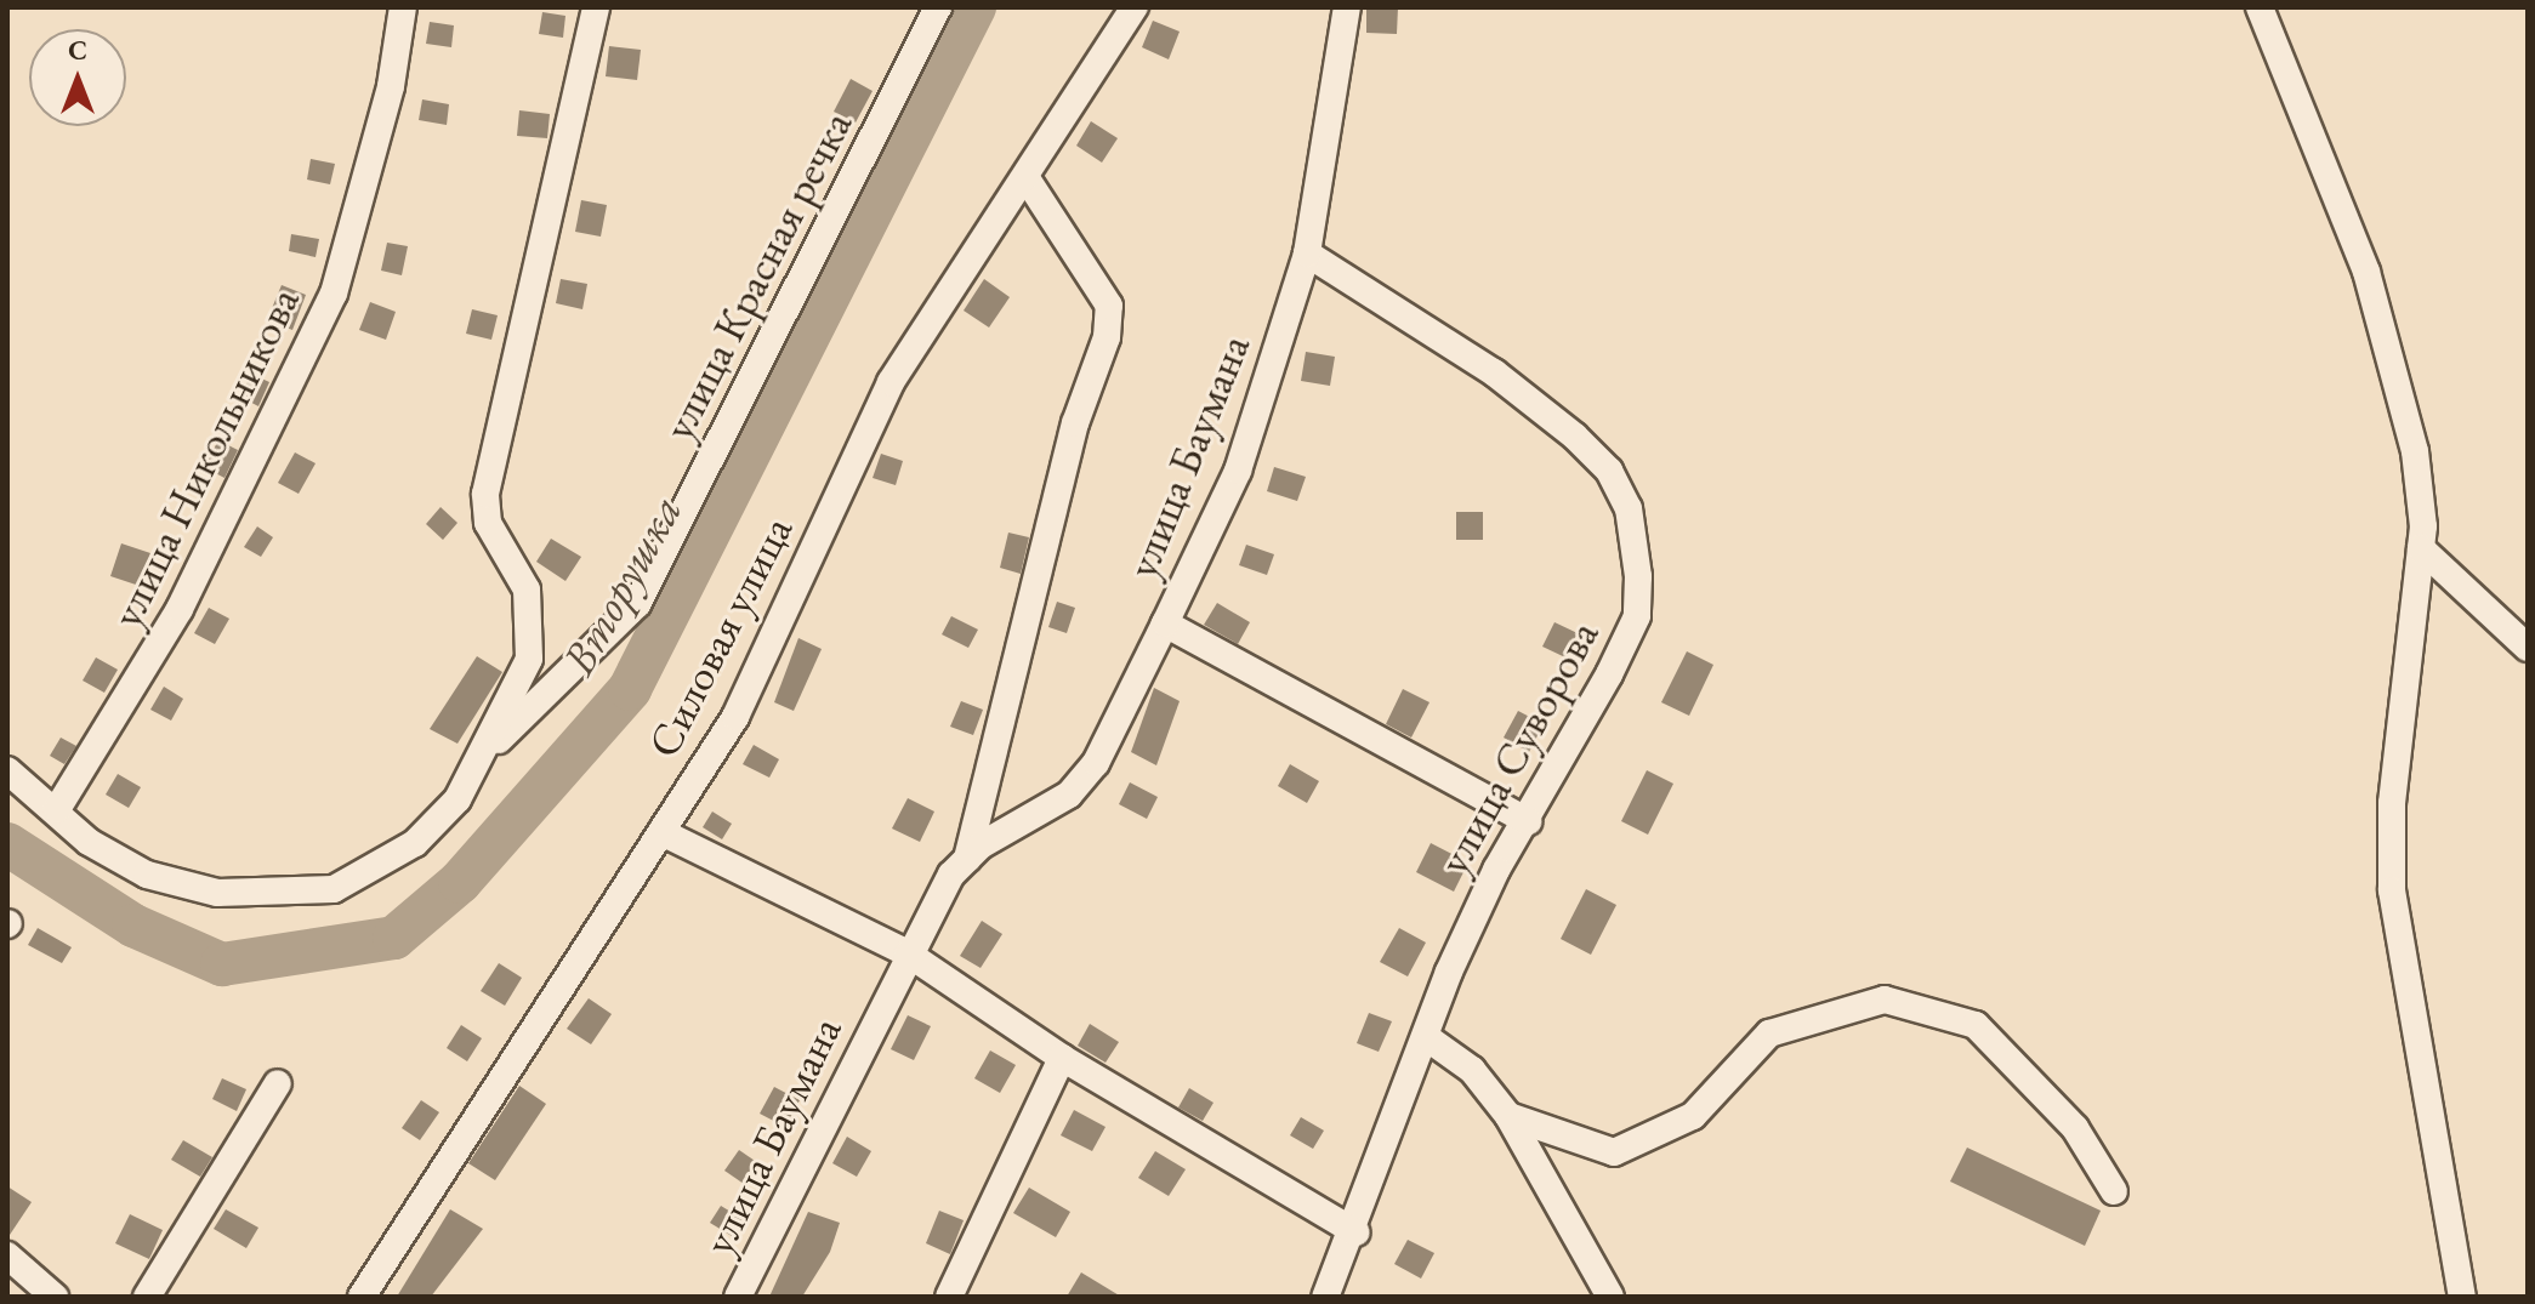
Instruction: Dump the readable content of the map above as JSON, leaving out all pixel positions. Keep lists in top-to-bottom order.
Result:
{
  "streets": {
    "street": [
      "улица Красная речка",
      "улица Баумана",
      "улица Никольникова",
      "Силовая улица",
      "улица Суворова"
    ]
  },
  "crossings": [
    ["улица Баумана", "Силовая улица"],
    ["улица Баумана", "улица Суворова"]
  ],
  "water": ["Вторушка"],
  "north": "top"
}
